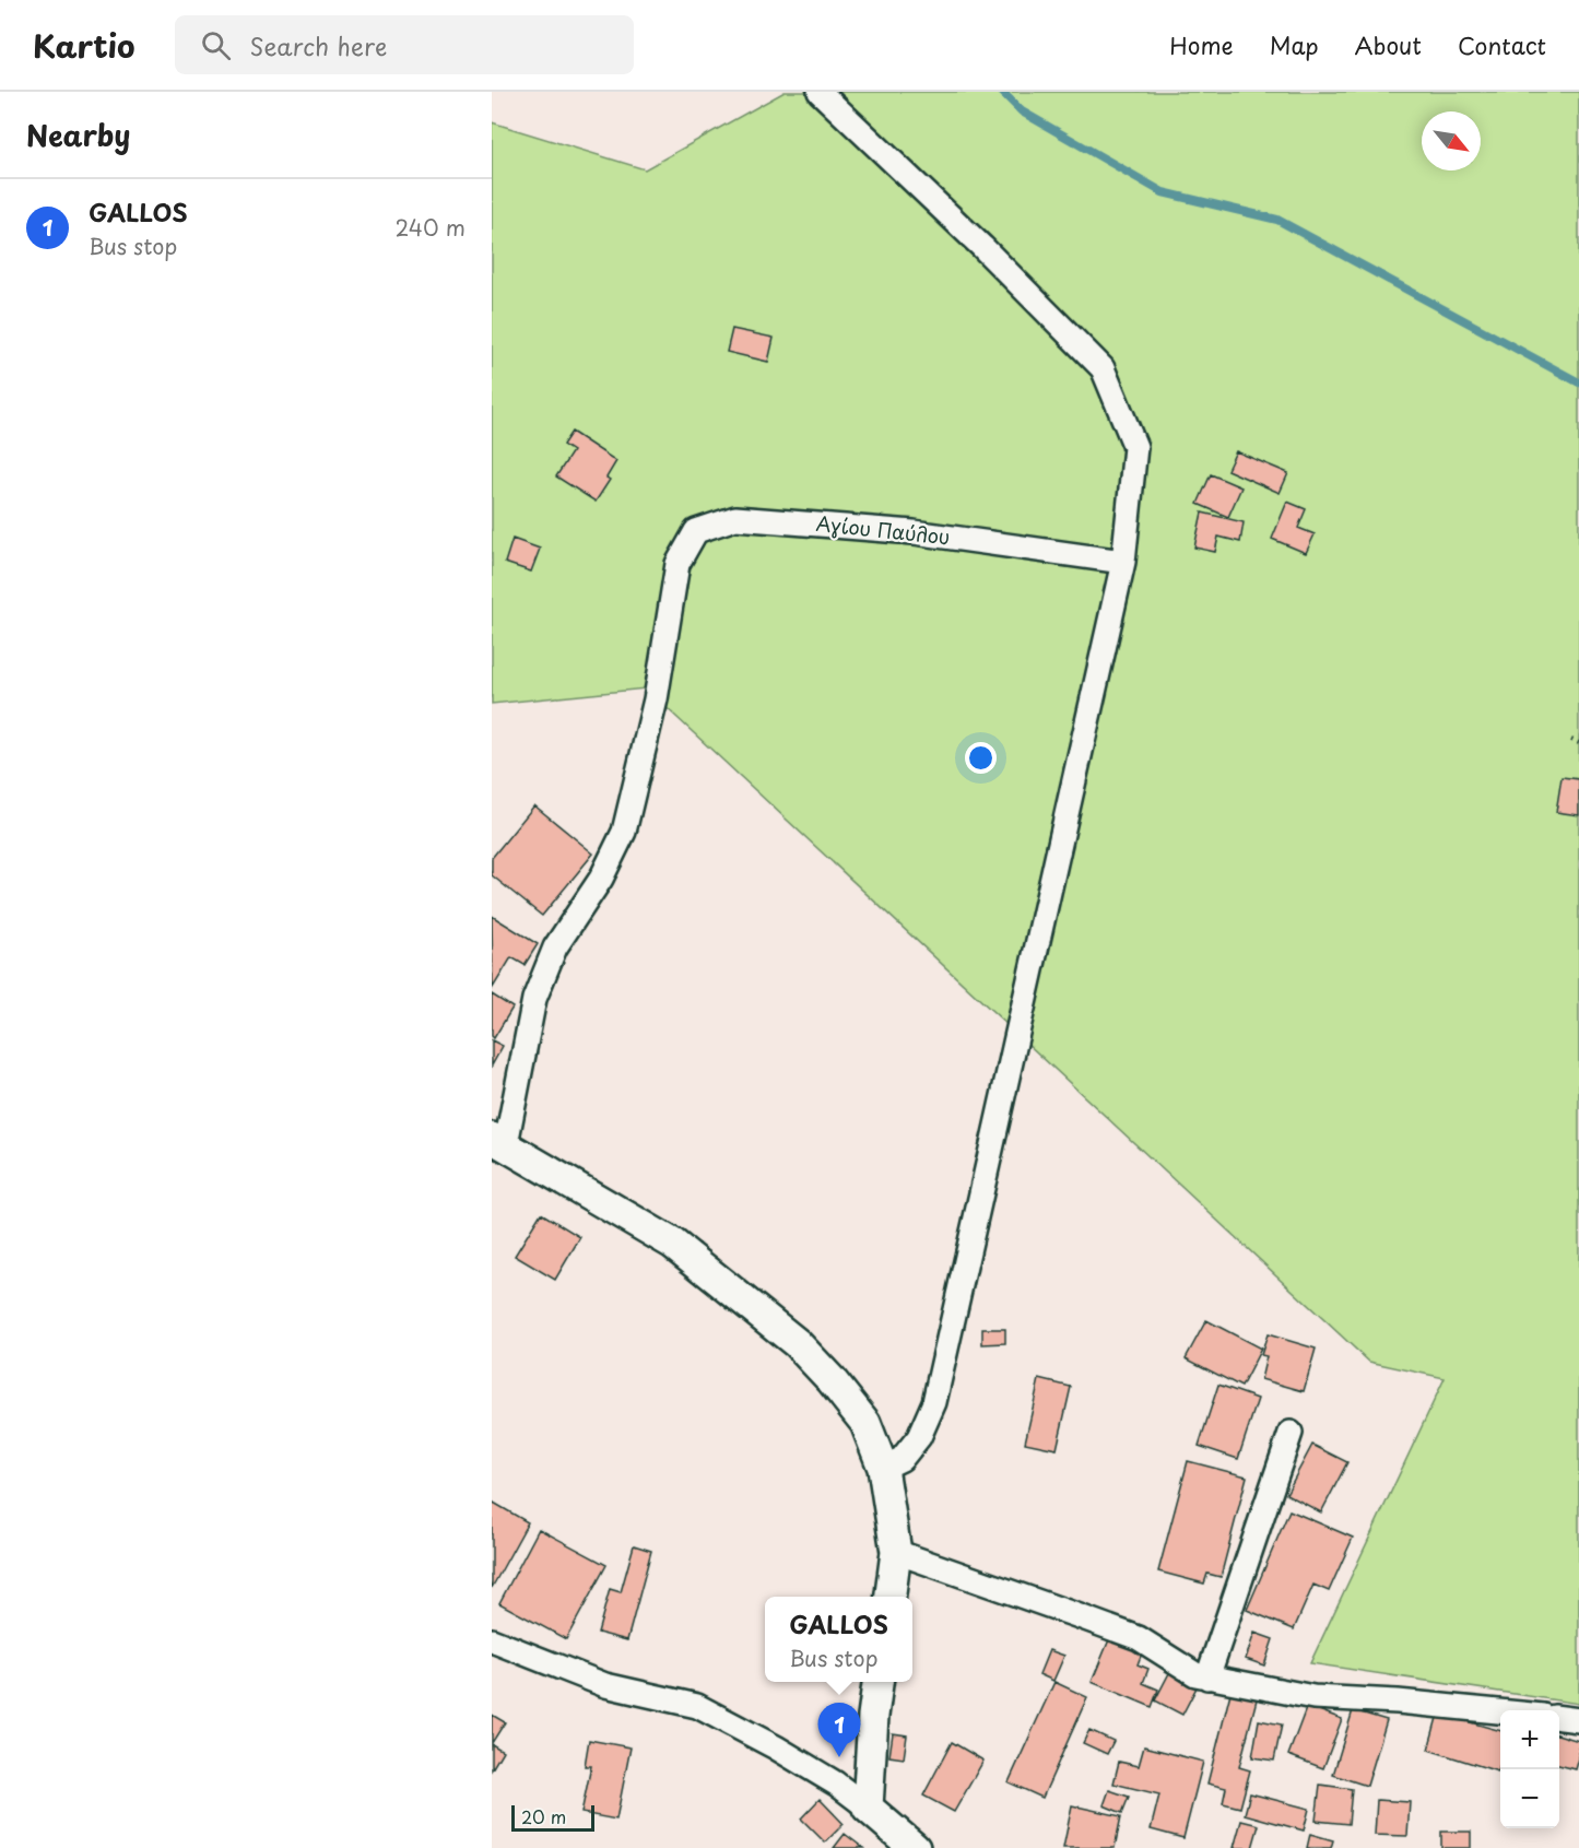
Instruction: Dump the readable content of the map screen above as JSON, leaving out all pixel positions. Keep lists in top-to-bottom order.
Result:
{
  "streets": {
    "street": ["Αγίου Παύλου"]
  },
  "scale_bar": "20 m",
  "north": "bottom right",
  "page": {
    "header": "Kartio",
    "search": "Search here",
    "nav": [
      "Home",
      "Map",
      "About",
      "Contact"
    ],
    "heading": "Nearby",
    "list": [
      {
        "mark": "1",
        "name": "GALLOS",
        "note": "Bus stop",
        "value": "240 m"
      }
    ],
    "popup": ["GALLOS", "Bus stop"],
    "pins": "1",
    "map_buttons": ["+", "−"],
    "scale": "20 m"
  }
}
